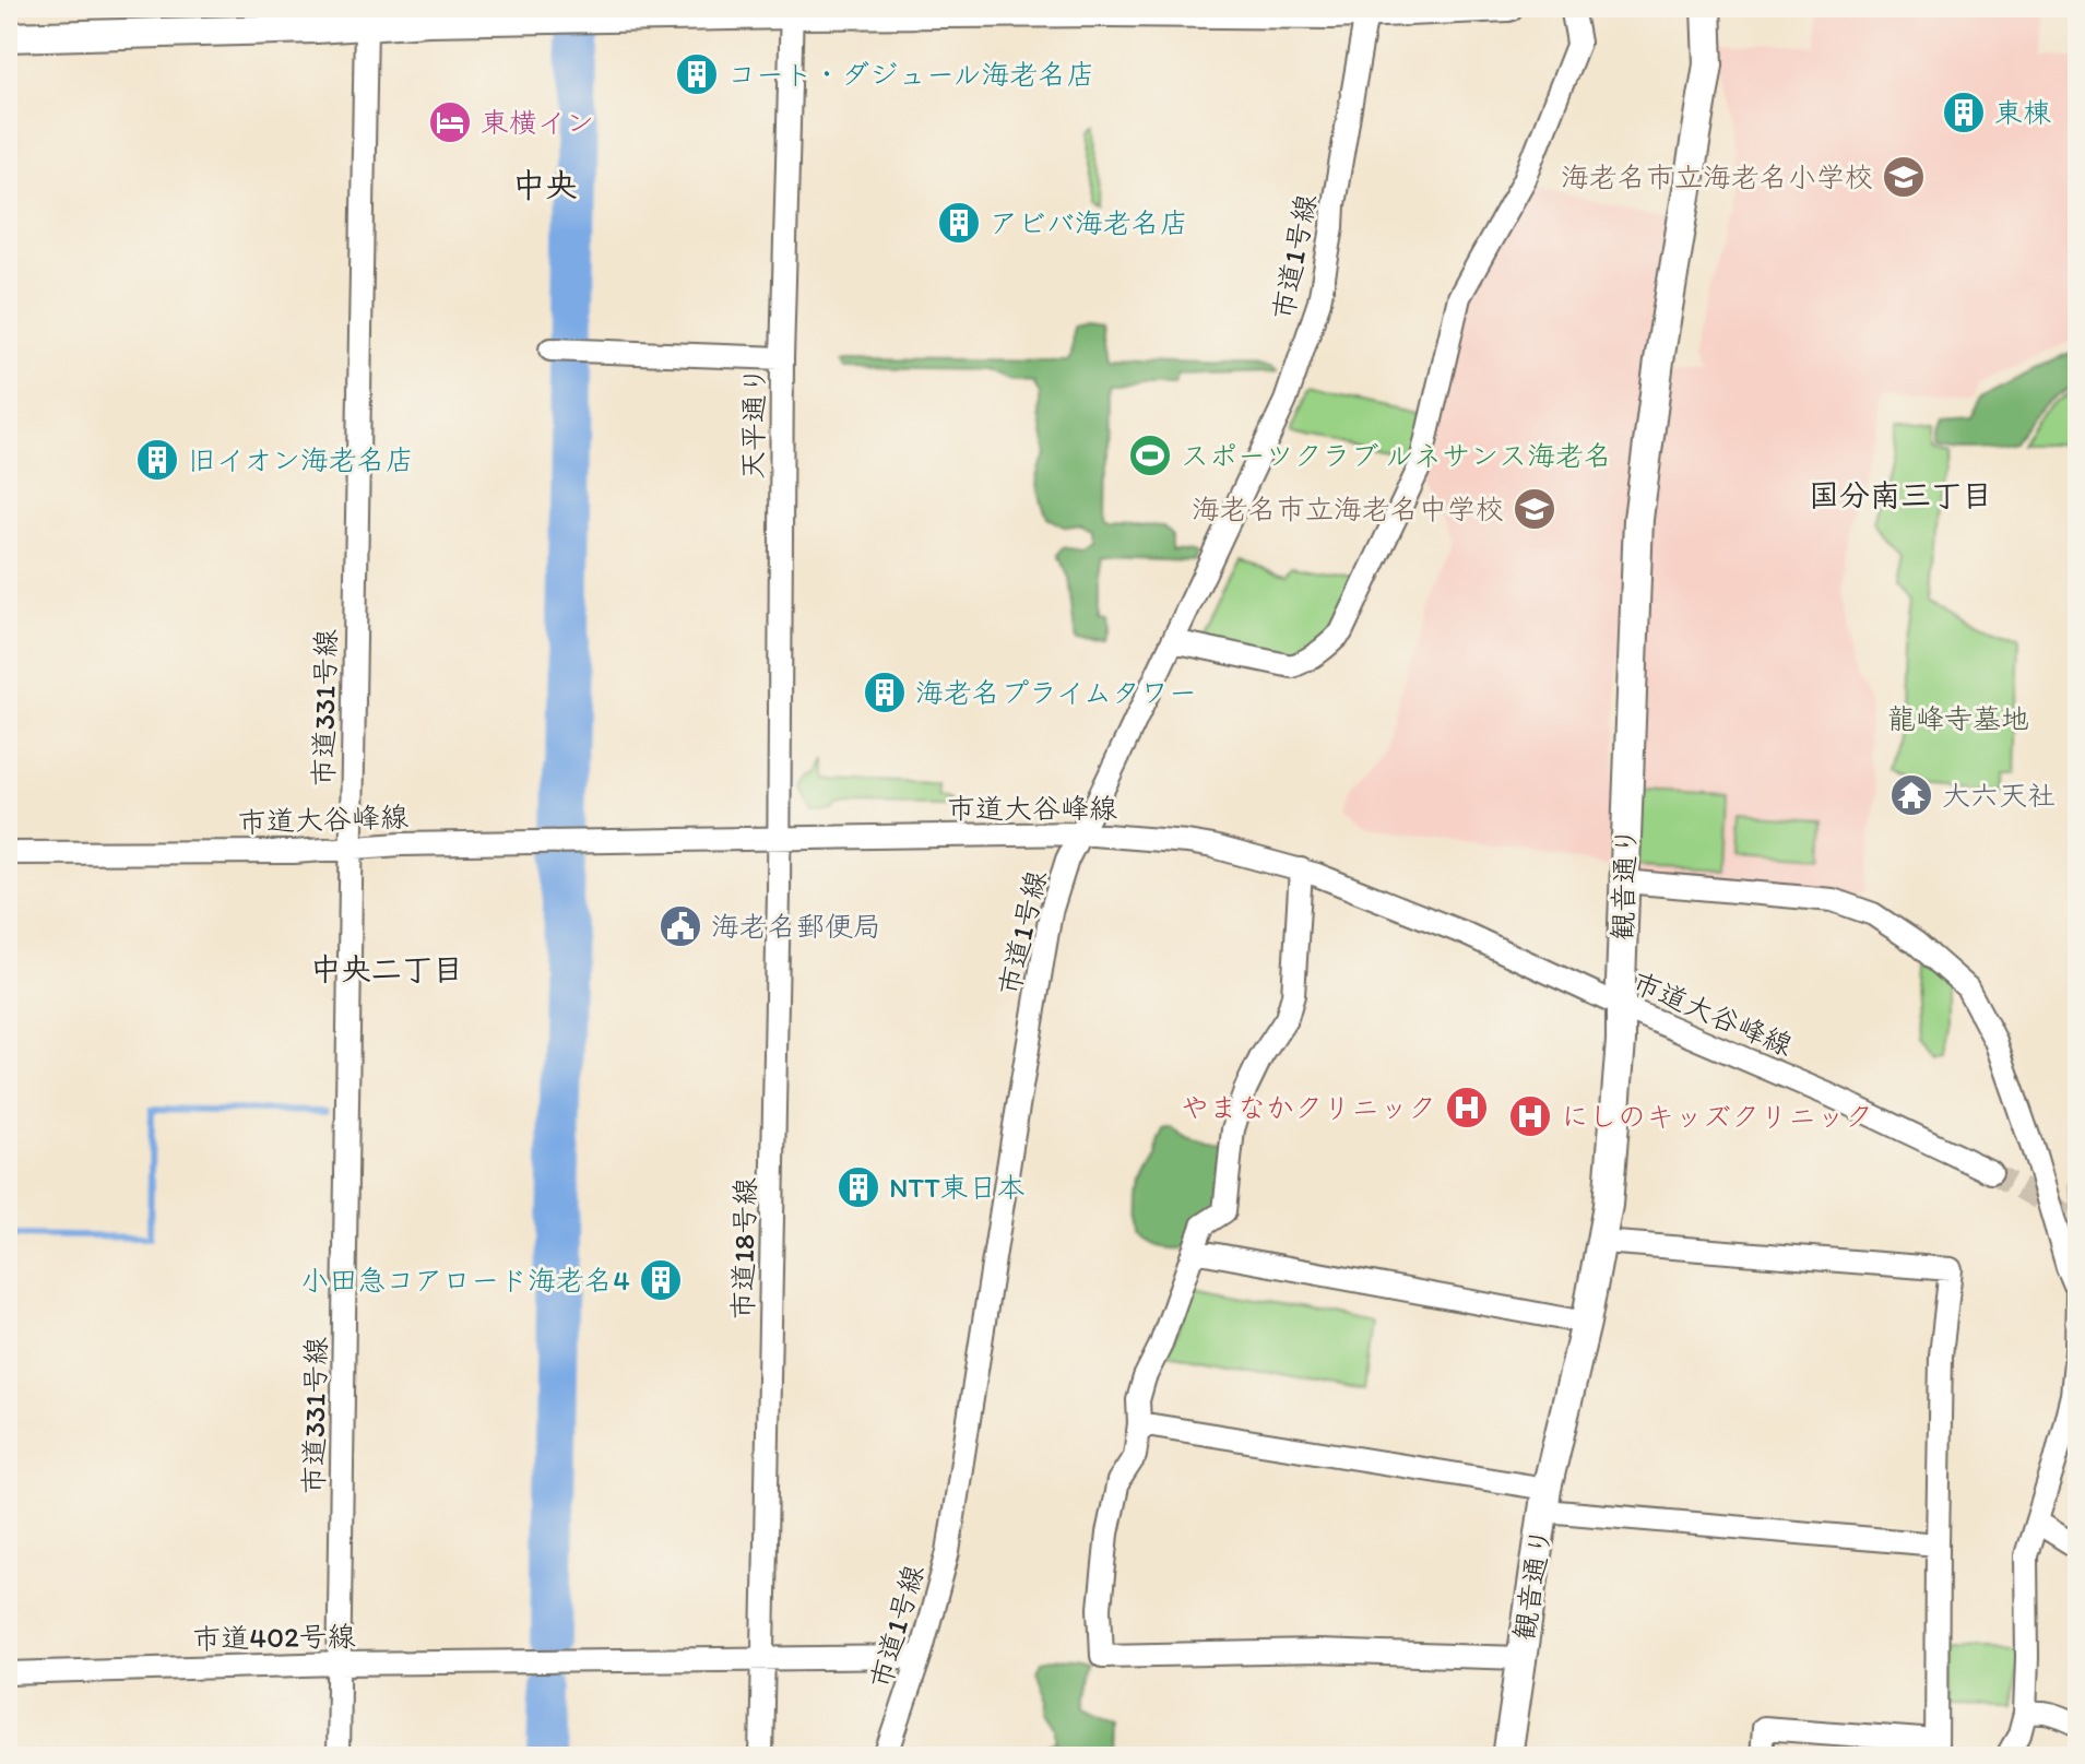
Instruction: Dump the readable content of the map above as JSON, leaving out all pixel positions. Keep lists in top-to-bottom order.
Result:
{
  "streets": {
    "main road": ["観音通り"],
    "street": [
      "市道1号線",
      "天平通り",
      "市道331号線",
      "市道大谷峰線",
      "市道18号線",
      "市道402号線"
    ]
  },
  "crossings": [
    ["市道1号線", "市道大谷峰線"],
    ["市道1号線", "市道402号線"],
    ["天平通り", "市道大谷峰線"],
    ["天平通り", "市道18号線"],
    ["市道331号線", "市道大谷峰線"],
    ["市道331号線", "市道402号線"],
    ["市道大谷峰線", "観音通り"],
    ["市道大谷峰線", "市道18号線"],
    ["市道18号線", "市道402号線"]
  ],
  "districts": ["中央", "国分南三丁目", "中央二丁目"],
  "parks": ["龍峰寺墓地"],
  "places": {
    "building": [
      "コート・ダジュール海老名店",
      "東棟",
      "アビバ海老名店",
      "旧イオン海老名店",
      "海老名プライムタワー",
      "NTT東日本",
      "小田急コアロード海老名4"
    ],
    "hotel": ["東横イン"],
    "school or university": ["海老名市立海老名小学校", "海老名市立海老名中学校"],
    "sports": ["スポーツクラブ ルネサンス海老名"],
    "temple": ["大六天社"],
    "public building": ["海老名郵便局"],
    "hospital": ["やまなかクリニック", "にしのキッズクリニック"]
  }
}
